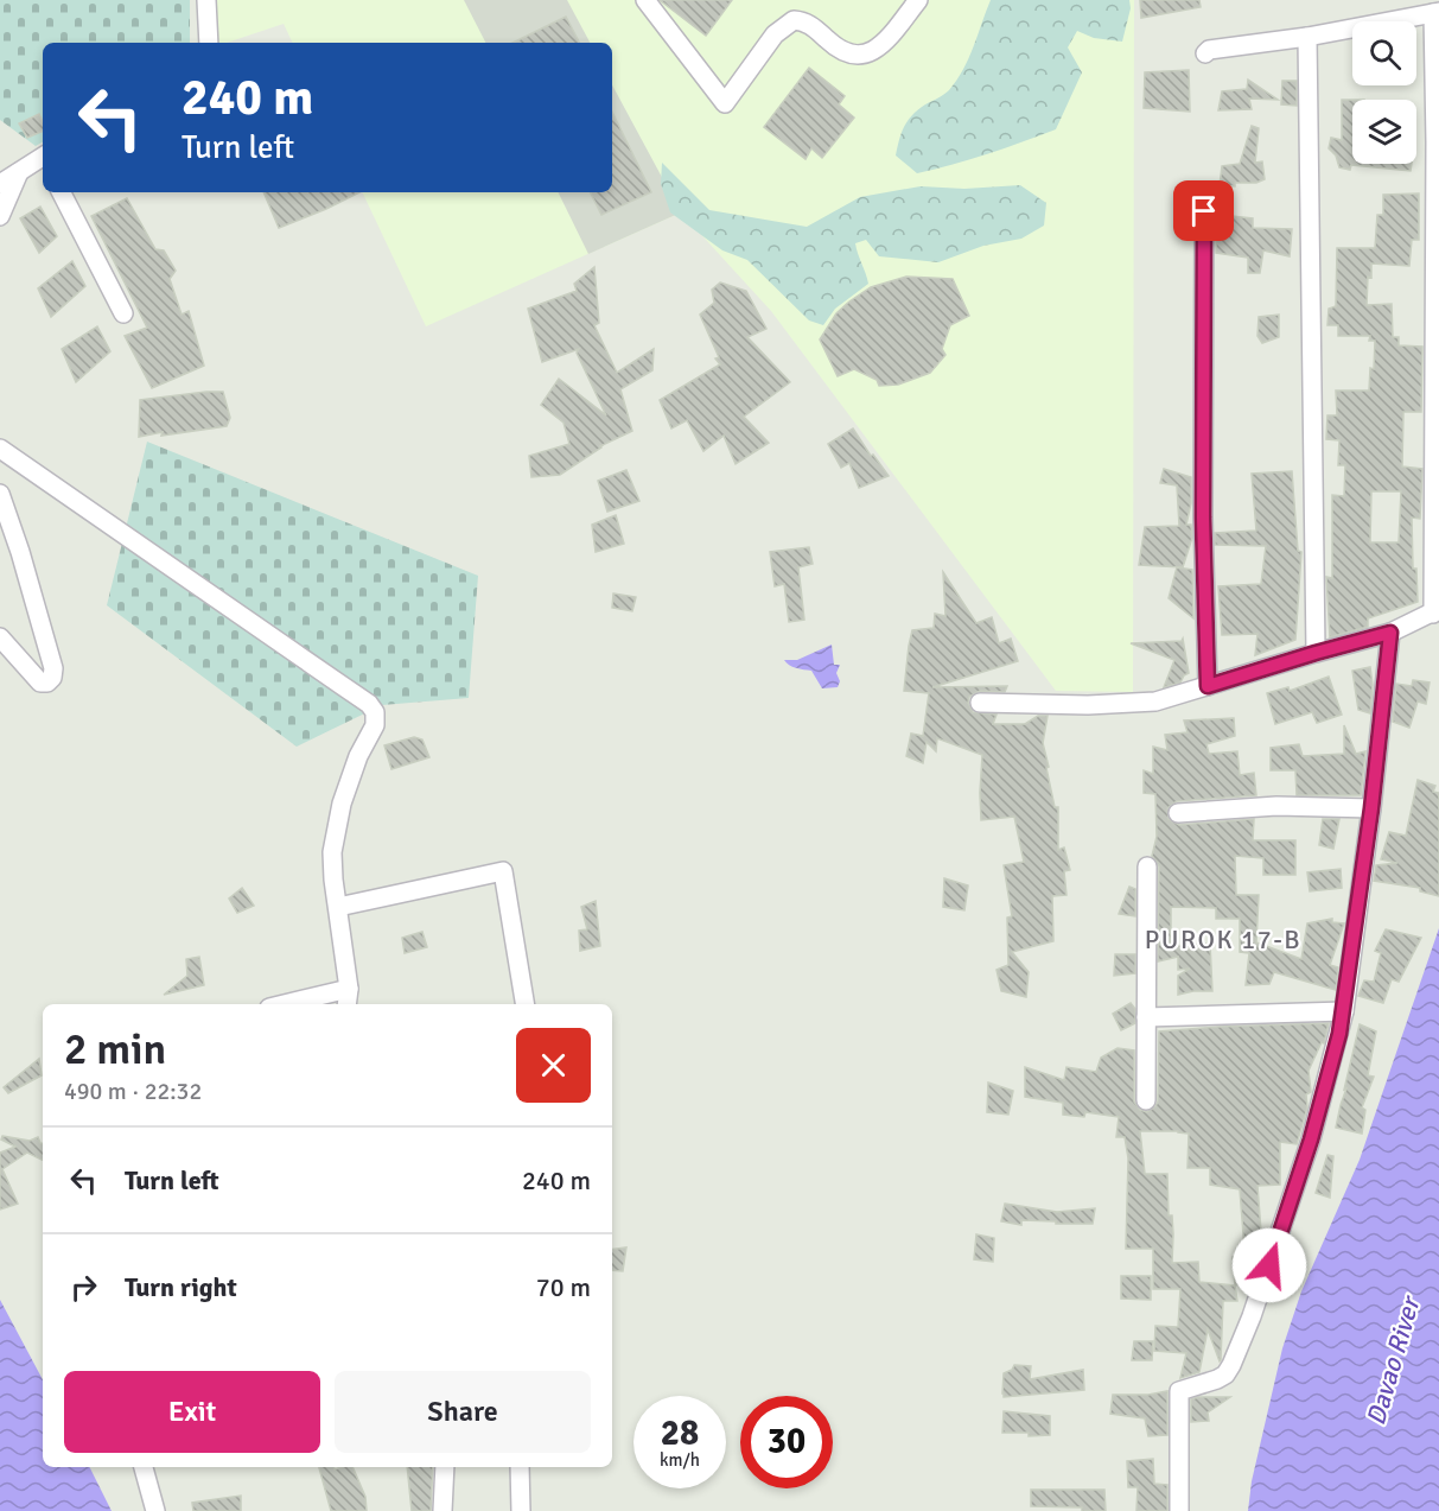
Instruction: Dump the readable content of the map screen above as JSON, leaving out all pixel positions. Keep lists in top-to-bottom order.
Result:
{
  "districts": ["PUROK 17-B"],
  "water": ["Davao River"],
  "page": {
    "turn": ["240 m", "Turn left"],
    "heading": ["2 min", "490 m · 22:32"],
    "list": [
      {
        "name": "Turn left",
        "value": "240 m"
      },
      {
        "name": "Turn right",
        "value": "70 m"
      }
    ],
    "buttons": ["Exit", "Share"],
    "speed": "28 km/h",
    "limit": "30"
  }
}
